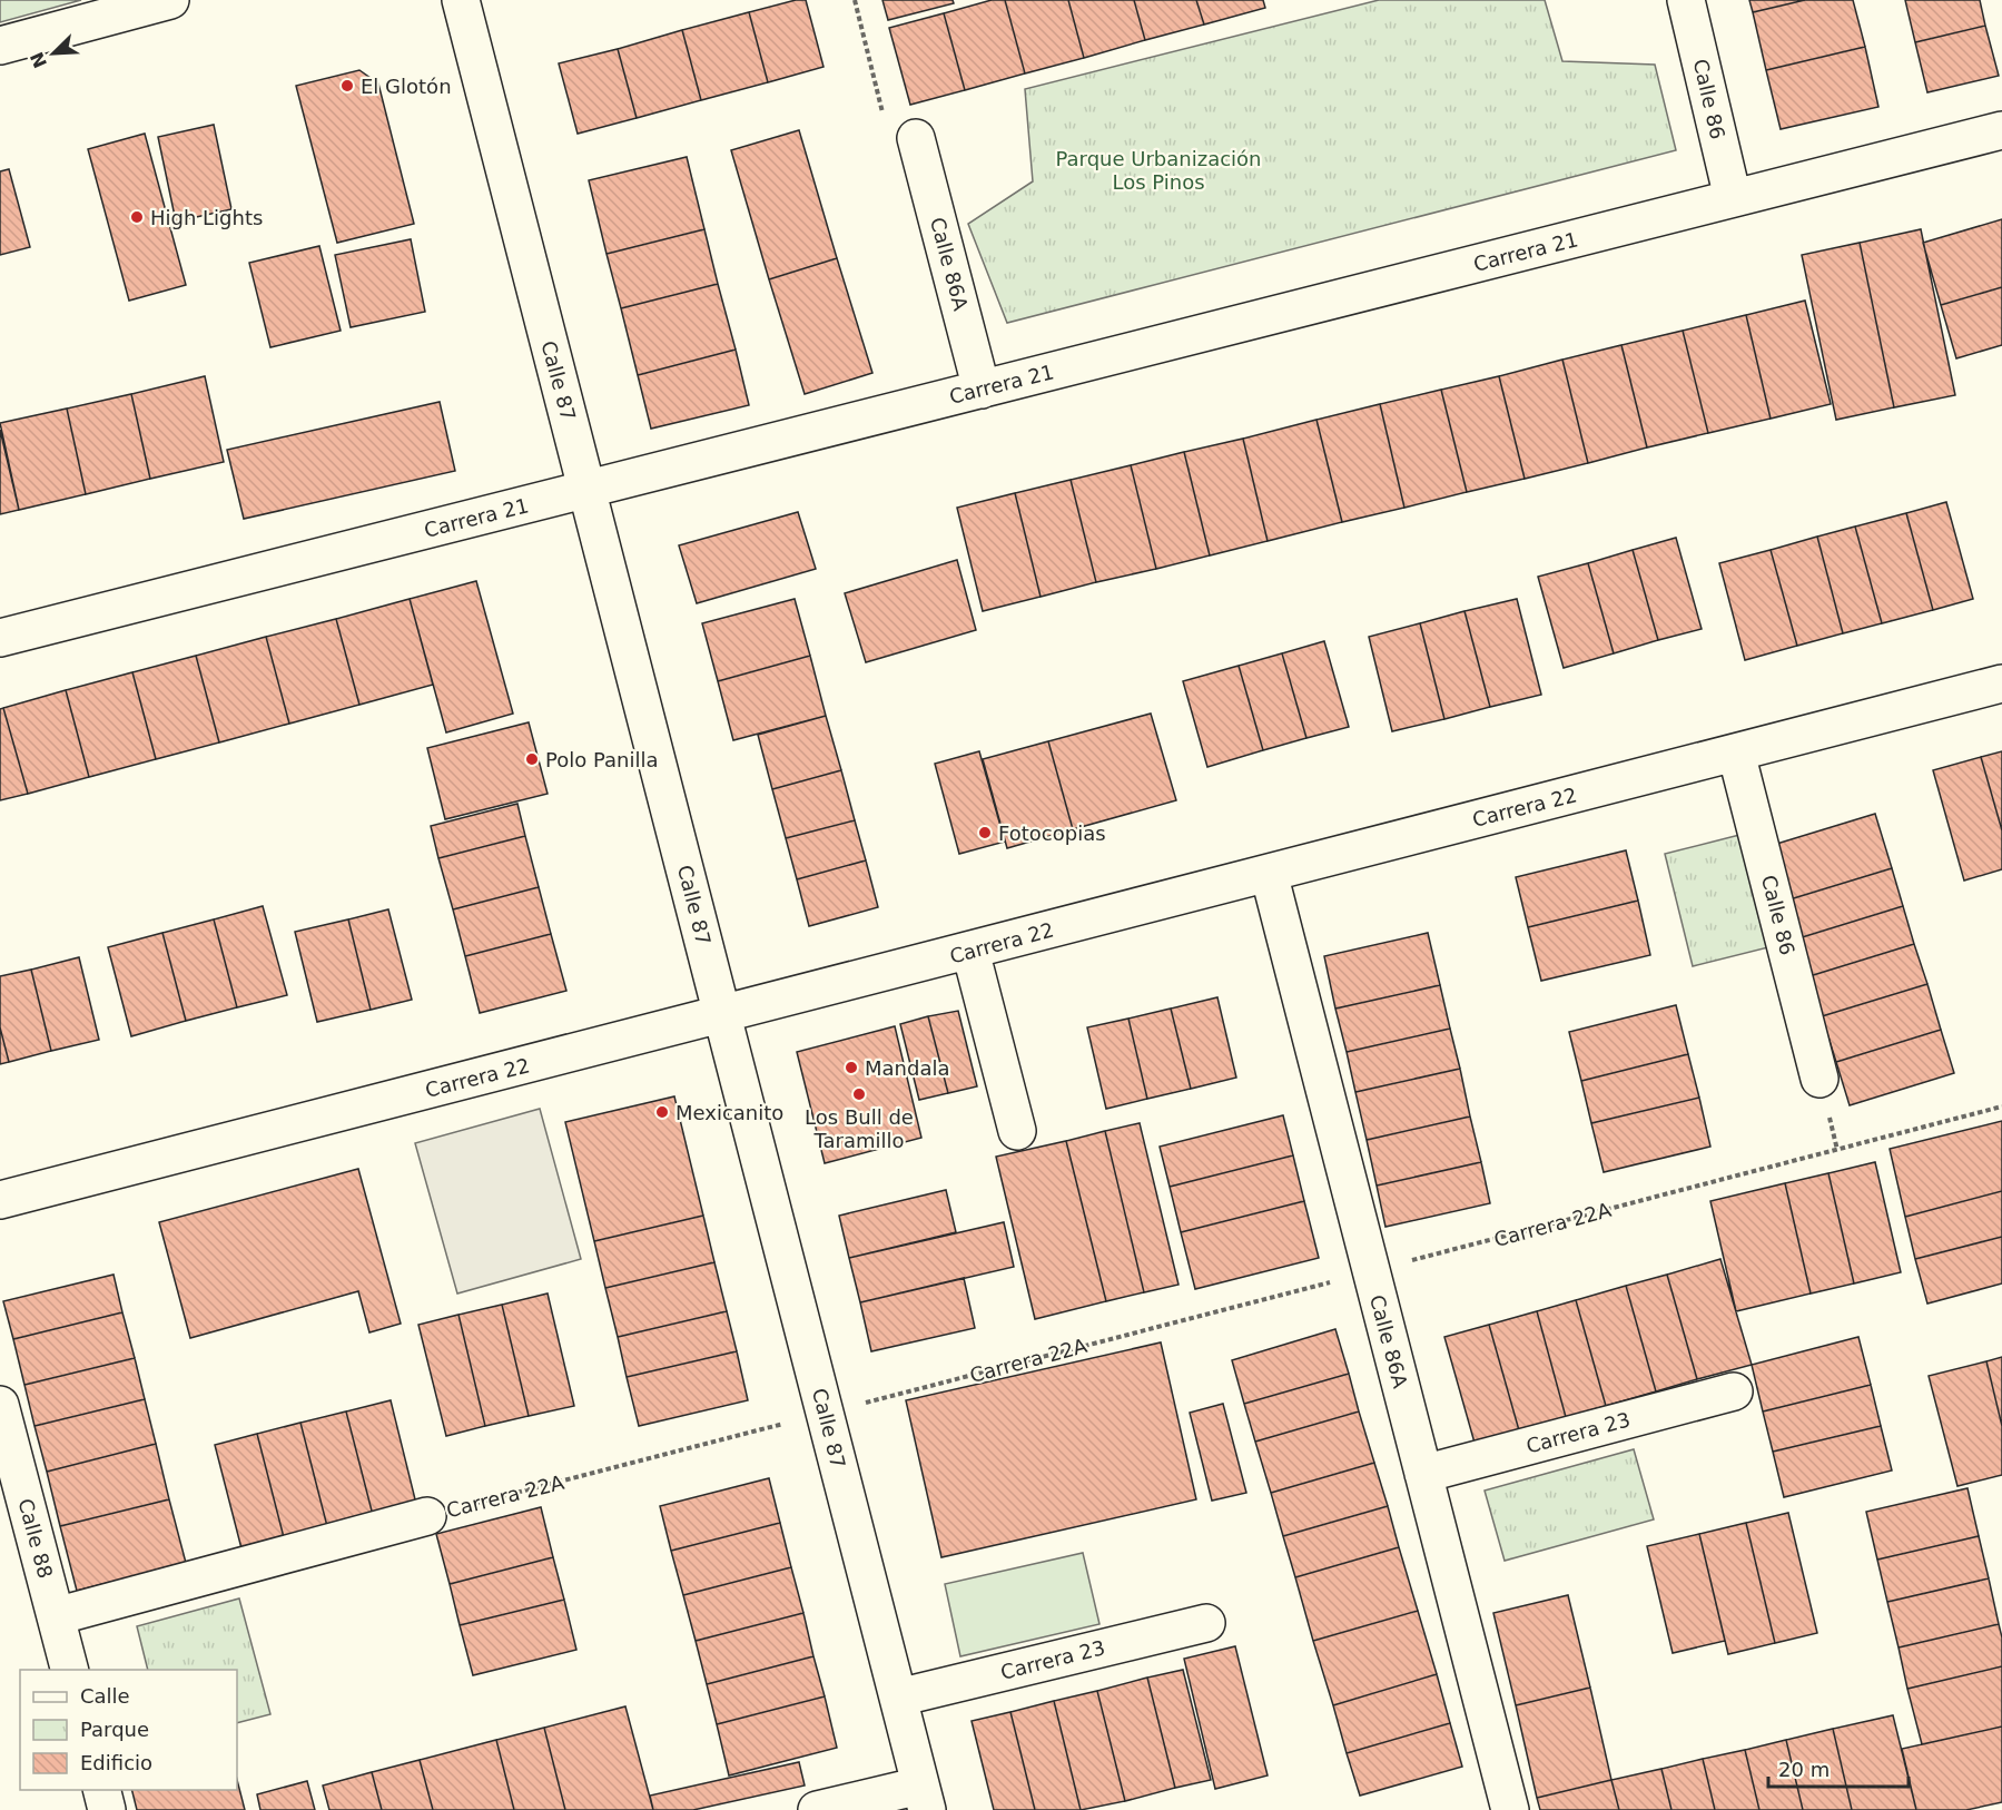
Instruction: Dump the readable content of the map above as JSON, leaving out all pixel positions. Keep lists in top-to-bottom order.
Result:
{
  "streets": {
    "main road": [
      "Calle 86",
      "Carrera 21",
      "Calle 86A",
      "Calle 87",
      "Carrera 22",
      "Carrera 22A",
      "Carrera 23",
      "Calle 88"
    ]
  },
  "crossings": [
    ["Calle 86", "Carrera 21"],
    ["Calle 86", "Carrera 22"],
    ["Carrera 21", "Calle 86A"],
    ["Carrera 21", "Calle 87"],
    ["Calle 86A", "Carrera 22"],
    ["Calle 86A", "Carrera 22A"],
    ["Calle 86A", "Carrera 23"],
    ["Calle 87", "Carrera 22"],
    ["Calle 87", "Carrera 22A"],
    ["Calle 87", "Carrera 23"],
    ["Carrera 22A", "Calle 88"]
  ],
  "parks": ["Parque Urbanización Los Pinos"],
  "places": [
    "El Glotón",
    "High Lights",
    "Polo Panilla",
    "Fotocopias",
    "Mandala",
    "Los Bull de Taramillo",
    "Mexicanito"
  ],
  "legend": ["Calle", "Parque", "Edificio"],
  "scale_bar": "20 m",
  "north": "bottom left"
}
